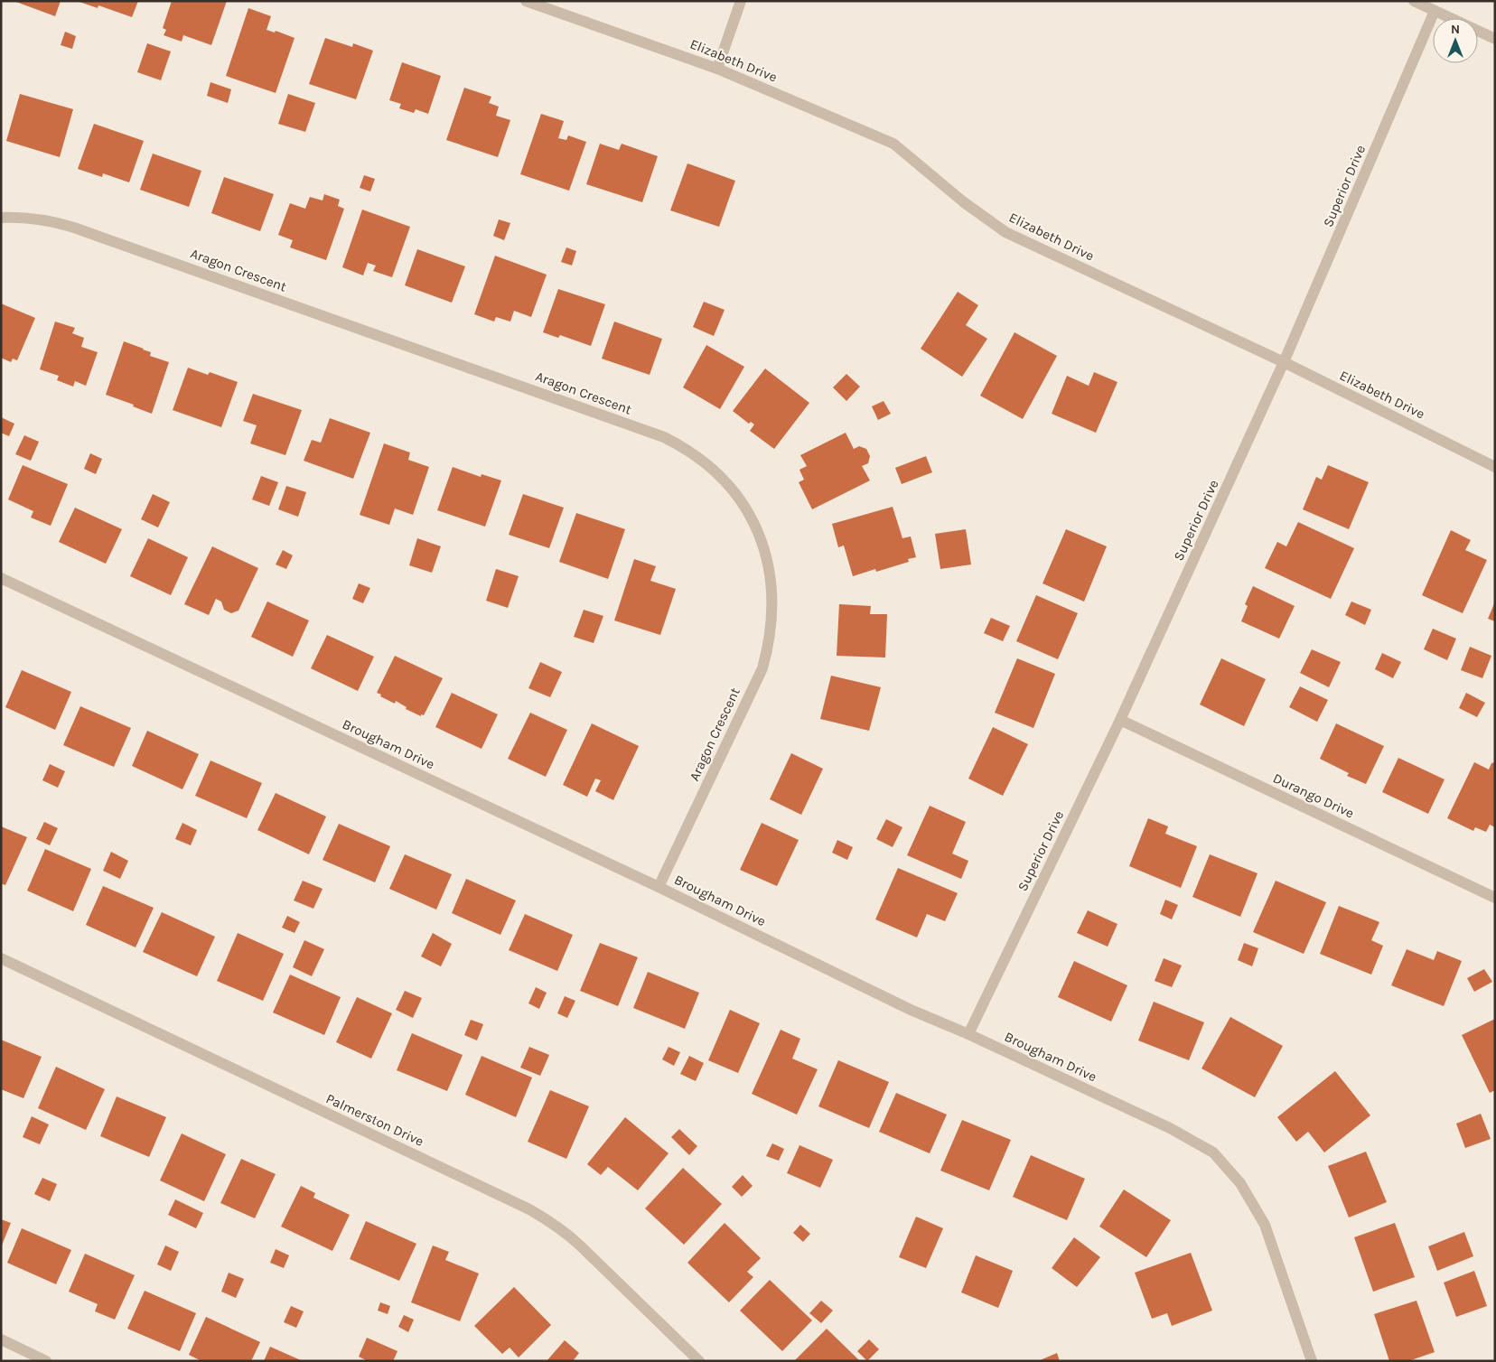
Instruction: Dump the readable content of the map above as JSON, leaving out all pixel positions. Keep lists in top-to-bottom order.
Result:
{
  "streets": {
    "street": [
      "Elizabeth Drive",
      "Superior Drive",
      "Aragon Crescent",
      "Brougham Drive",
      "Durango Drive",
      "Palmerston Drive"
    ]
  },
  "crossings": [
    ["Elizabeth Drive", "Superior Drive"],
    ["Superior Drive", "Brougham Drive"],
    ["Superior Drive", "Durango Drive"],
    ["Aragon Crescent", "Brougham Drive"]
  ],
  "north": "top"
}
